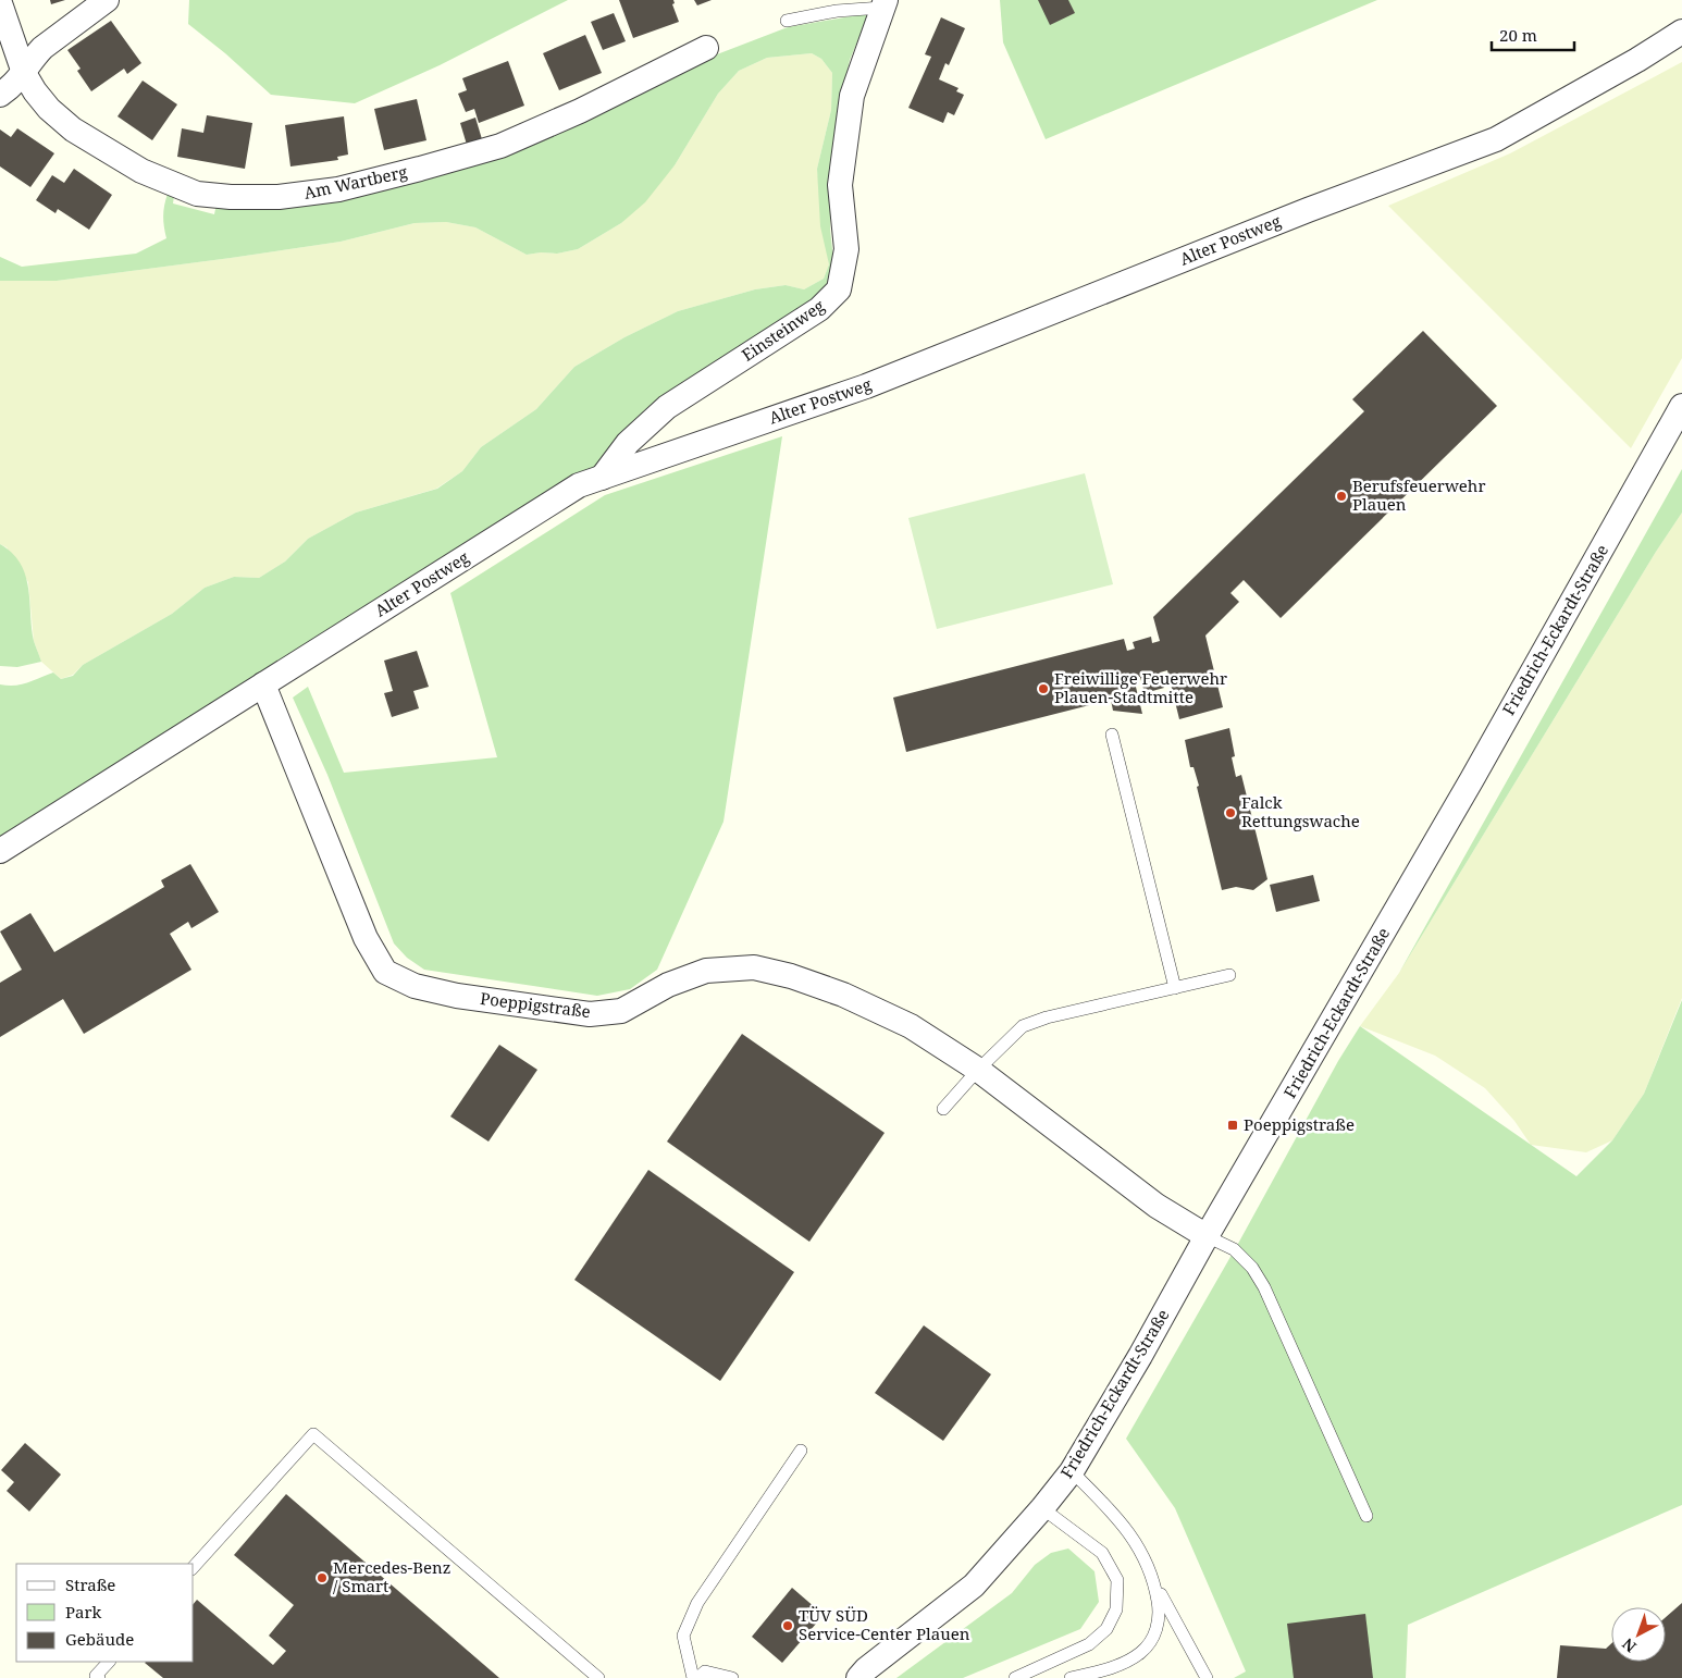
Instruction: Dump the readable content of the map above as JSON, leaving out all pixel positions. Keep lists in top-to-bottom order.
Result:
{
  "streets": {
    "street": [
      "Am Wartberg",
      "Alter Postweg",
      "Einsteinweg",
      "Friedrich-Eckardt-Straße",
      "Poeppigstraße"
    ]
  },
  "crossings": [
    ["Alter Postweg", "Einsteinweg"],
    ["Alter Postweg", "Poeppigstraße"],
    ["Friedrich-Eckardt-Straße", "Poeppigstraße"]
  ],
  "places": {
    "other": [
      "Berufsfeuerwehr Plauen",
      "Freiwillige Feuerwehr Plauen-Stadtmitte",
      "Falck Rettungswache",
      "Mercedes-Benz / Smart",
      "TÜV SÜD Service-Center Plauen"
    ],
    "transit": ["Poeppigstraße"]
  },
  "legend": ["Straße", "Park", "Gebäude"],
  "scale_bar": "20 m",
  "north": "bottom left"
}
